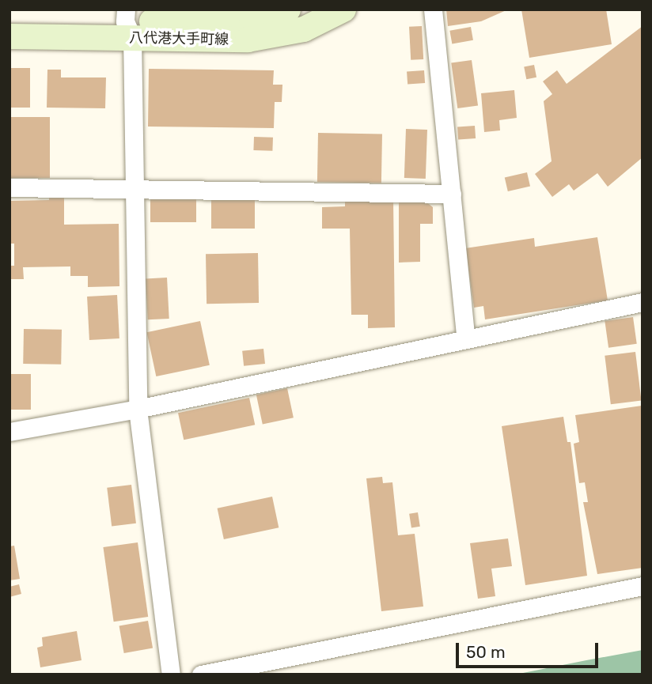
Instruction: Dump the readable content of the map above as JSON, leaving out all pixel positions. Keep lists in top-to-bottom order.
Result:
{
  "streets": {
    "main road": ["八代港大手町線"]
  },
  "scale_bar": "50 m"
}
